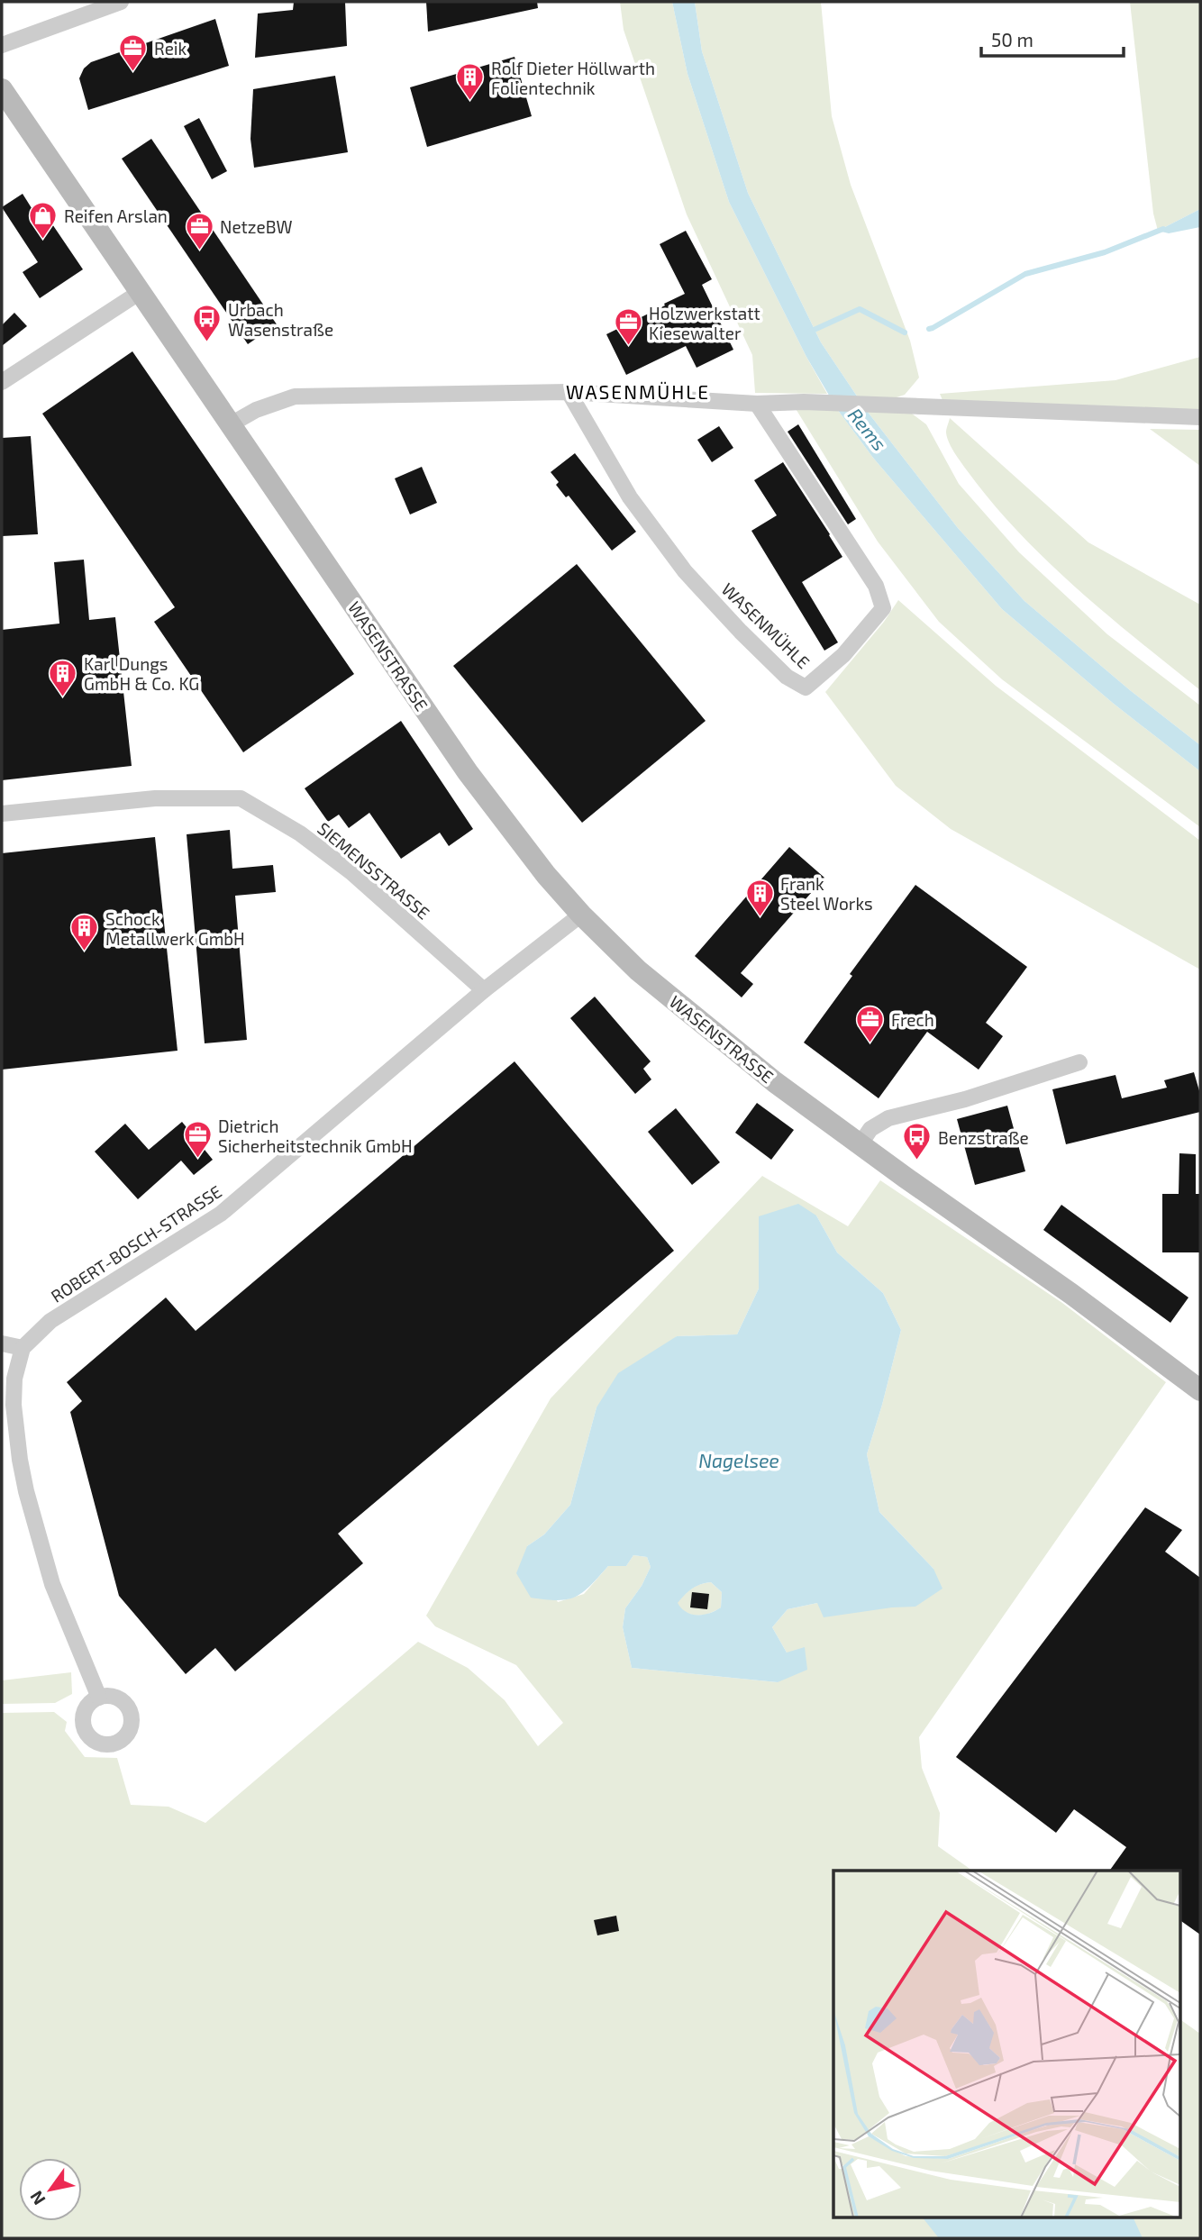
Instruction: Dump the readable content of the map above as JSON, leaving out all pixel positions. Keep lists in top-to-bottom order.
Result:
{
  "streets": {
    "street": [
      "WASENMÜHLE",
      "WASENSTRASSE",
      "SIEMENSSTRASSE",
      "ROBERT-BOSCH-STRASSE"
    ]
  },
  "crossings": [
    ["WASENSTRASSE", "ROBERT-BOSCH-STRASSE"],
    ["SIEMENSSTRASSE", "ROBERT-BOSCH-STRASSE"]
  ],
  "districts": ["WASENMÜHLE"],
  "water": ["Rems", "Nagelsee"],
  "places": {
    "office": [
      "Reik",
      "NetzeBW",
      "Holzwerkstatt Kiesewalter",
      "Frech",
      "Dietrich Sicherheitstechnik GmbH"
    ],
    "building": [
      "Rolf Dieter Höllwarth Folientechnik",
      "Karl Dungs GmbH & Co. KG",
      "Frank Steel Works",
      "Schock Metallwerk GmbH"
    ],
    "shop": ["Reifen Arslan"],
    "bus stop": ["Urbach Wasenstraße", "Benzstraße"]
  },
  "scale_bar": "50 m",
  "north": "bottom left"
}
